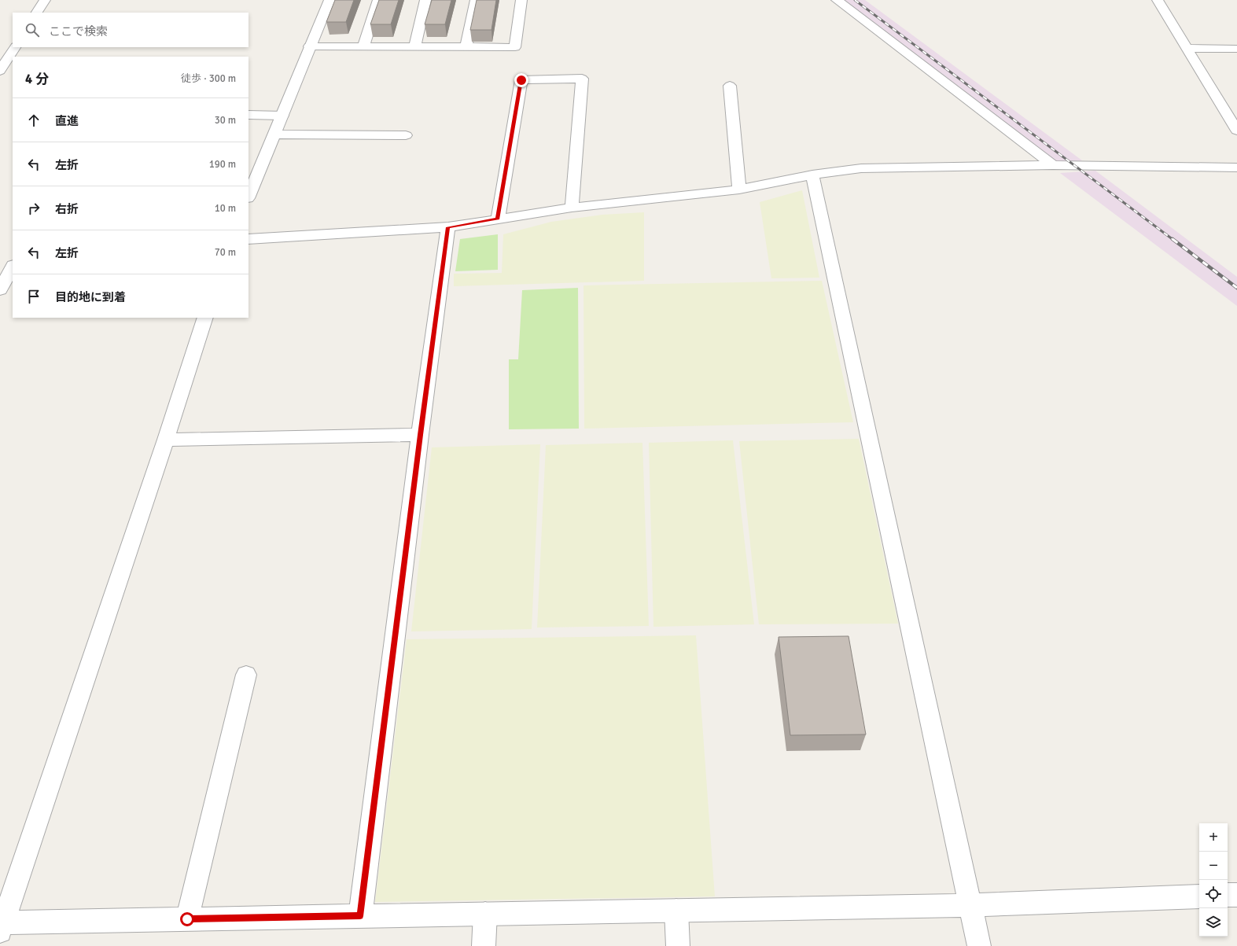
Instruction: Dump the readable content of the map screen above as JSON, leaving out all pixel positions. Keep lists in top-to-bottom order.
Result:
{
  "page": {
    "search": "ここで検索",
    "heading": ["4 分", "徒歩 · 300 m"],
    "list": [
      ["直進", "30 m"],
      ["左折", "190 m"],
      ["右折", "10 m"],
      ["左折", "70 m"],
      "目的地に到着"
    ],
    "map_buttons": ["+", "−"]
  }
}
